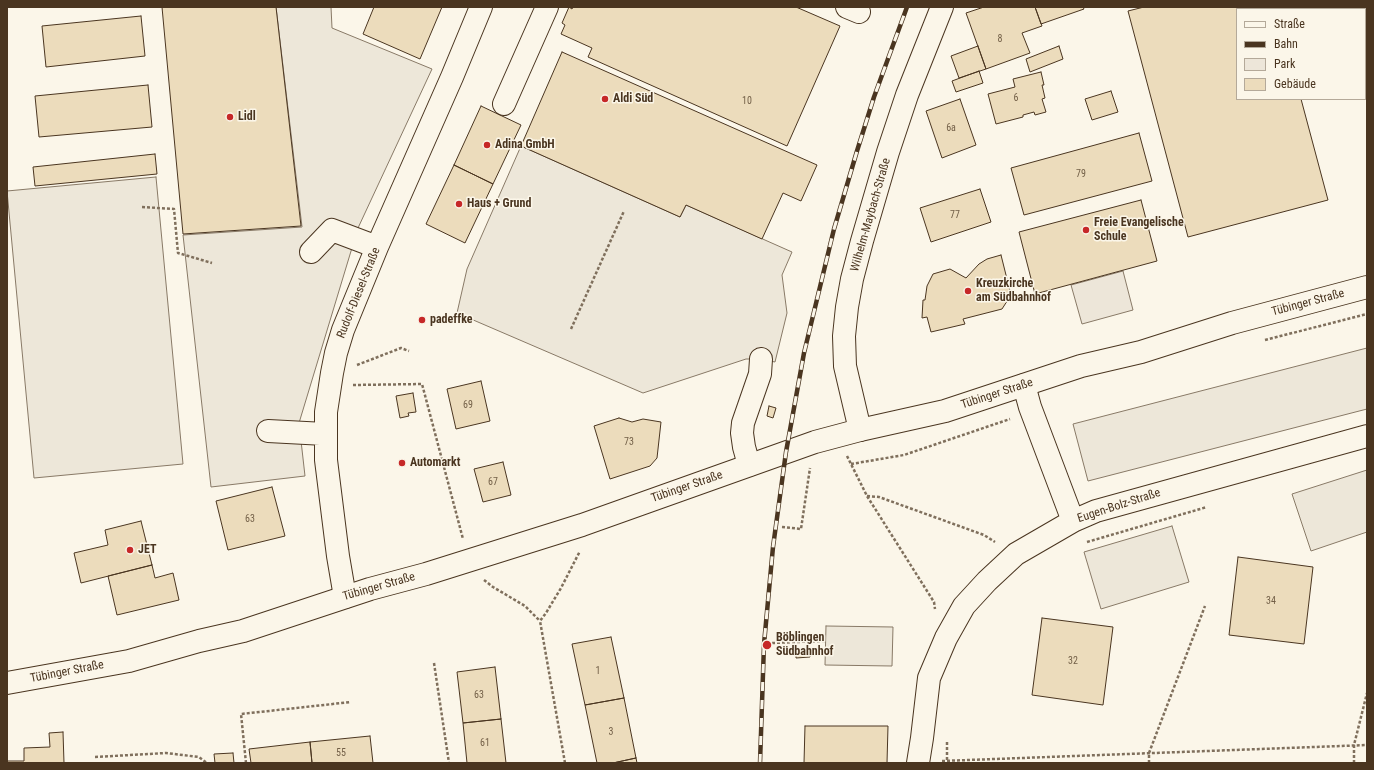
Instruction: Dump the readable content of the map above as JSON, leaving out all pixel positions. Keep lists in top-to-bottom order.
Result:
{
  "streets": {
    "street": [
      "Wilhelm-Maybach-Straße",
      "Rudolf-Diesel-Straße",
      "Tübinger Straße",
      "Eugen-Bolz-Straße"
    ]
  },
  "crossings": [
    ["Wilhelm-Maybach-Straße", "Tübinger Straße"],
    ["Rudolf-Diesel-Straße", "Tübinger Straße"]
  ],
  "places": [
    "Aldi Süd",
    "Lidl",
    "Adina GmbH",
    "Haus + Grund",
    "Freie Evangelische Schule",
    "Kreuzkirche am Südbahnhof",
    "padeffke",
    "Automarkt",
    "JET",
    "Böblingen Südbahnhof"
  ],
  "house_numbers": [
    "8",
    "6",
    "10",
    "6a",
    "79",
    "77",
    "69",
    "73",
    "67",
    "63",
    "34",
    "32",
    "1",
    "63",
    "3",
    "61",
    "55"
  ],
  "legend": [
    "Straße",
    "Bahn",
    "Park",
    "Gebäude"
  ]
}
